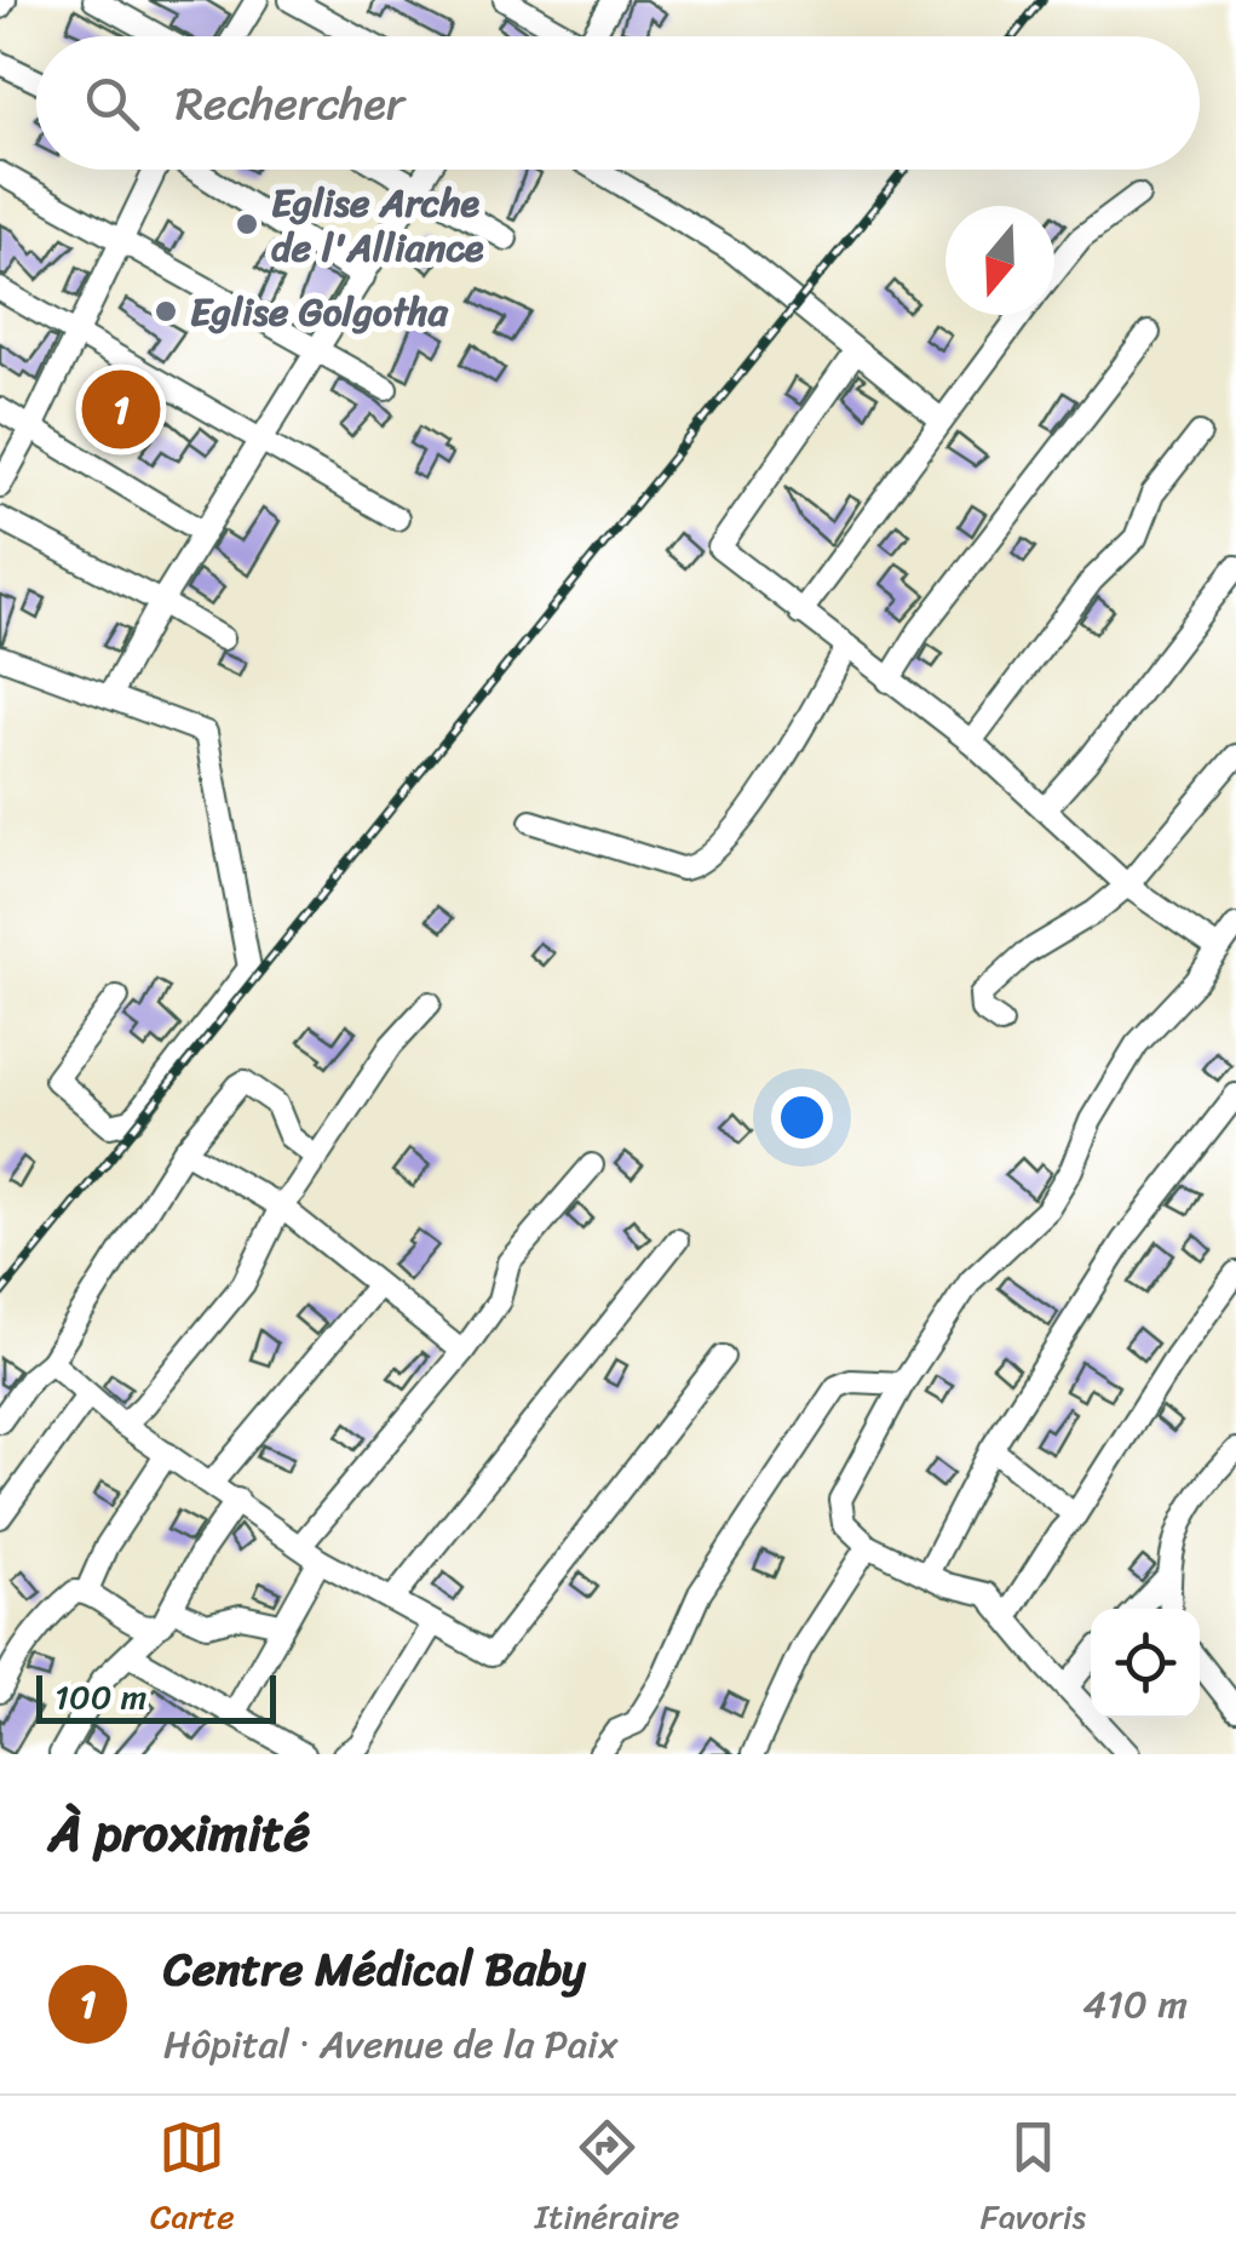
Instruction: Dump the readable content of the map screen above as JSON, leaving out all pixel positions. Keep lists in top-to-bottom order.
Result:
{
  "places": ["Eglise Arche de l'Alliance", "Eglise Golgotha"],
  "scale_bar": "100 m",
  "north": "bottom",
  "page": {
    "search": "Rechercher",
    "pins": "1",
    "scale": "100 m",
    "heading": "À proximité",
    "list": [
      {
        "mark": "1",
        "name": "Centre Médical Baby",
        "note": "Hôpital · Avenue de la Paix",
        "value": "410 m"
      }
    ],
    "nav": ["Carte", "Itinéraire", "Favoris"]
  }
}
